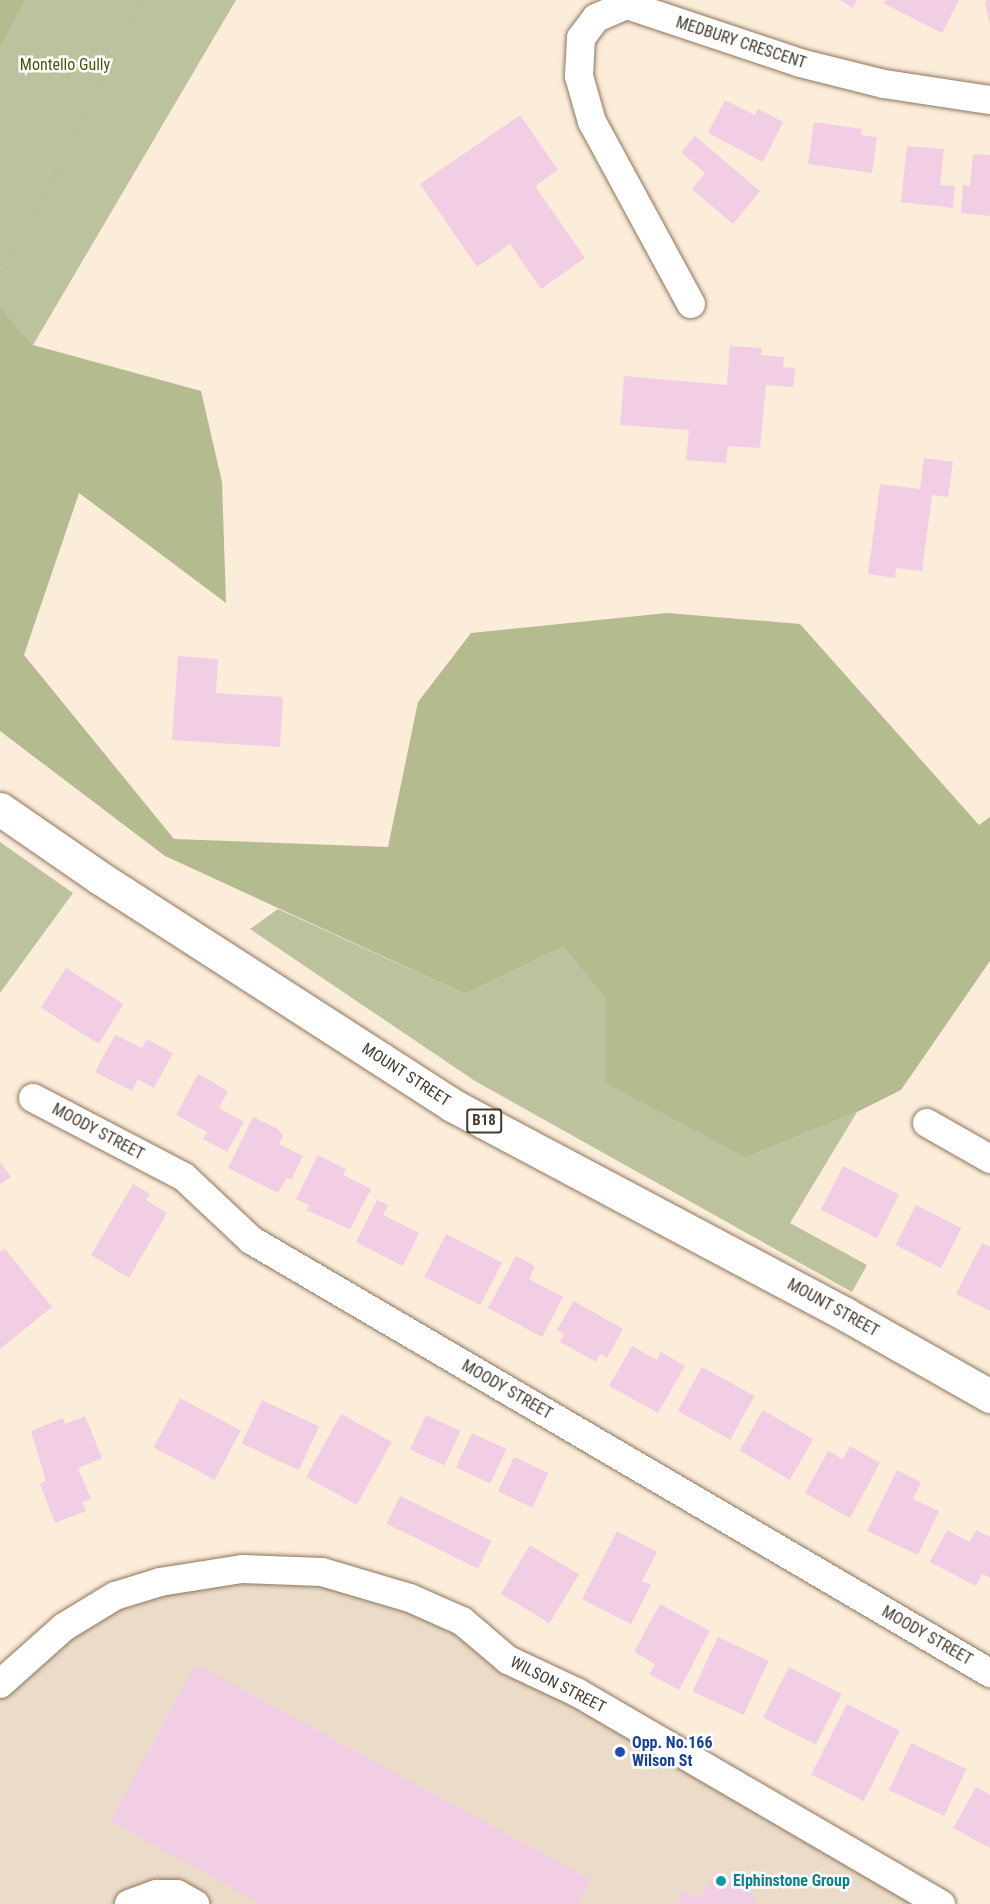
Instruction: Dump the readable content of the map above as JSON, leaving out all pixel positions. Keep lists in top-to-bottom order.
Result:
{
  "streets": {
    "highway": ["MOUNT STREET", "B18"],
    "street": ["MEDBURY CRESCENT", "MOODY STREET", "WILSON STREET"]
  },
  "parks": ["Montello Gully"],
  "places": ["Opp. No.166 Wilson St", "Elphinstone Group"]
}
